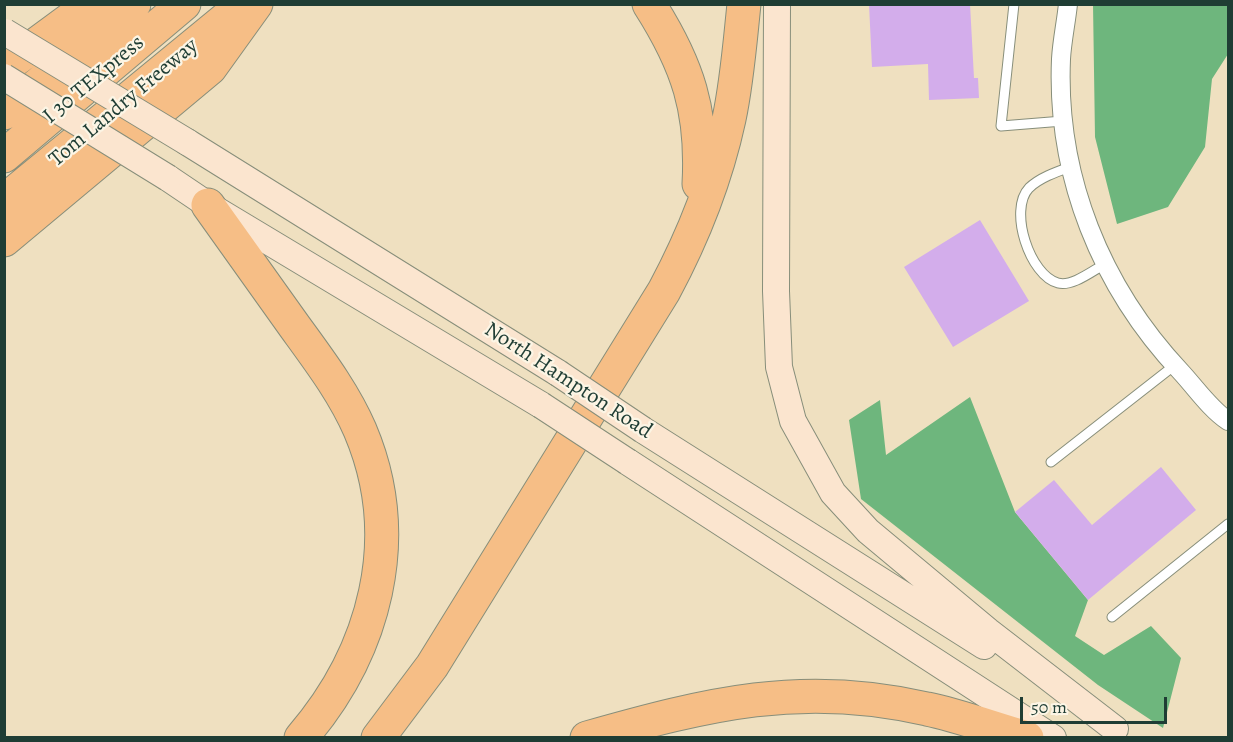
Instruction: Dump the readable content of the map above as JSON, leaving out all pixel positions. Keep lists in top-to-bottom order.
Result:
{
  "streets": {
    "highway": ["I 30 TEXpress", "Tom Landry Freeway"],
    "main road": ["North Hampton Road"]
  },
  "scale_bar": "50 m"
}
